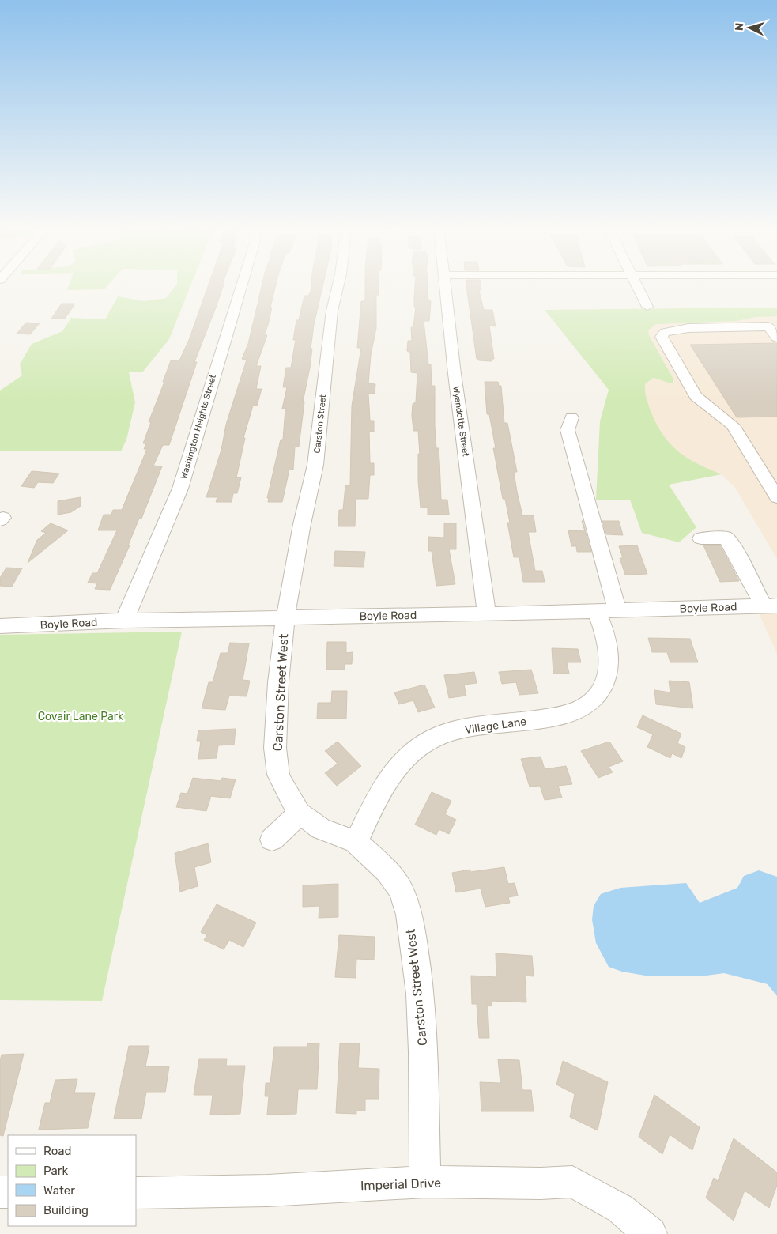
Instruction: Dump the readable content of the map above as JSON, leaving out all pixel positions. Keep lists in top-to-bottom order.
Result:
{
  "streets": {
    "street": [
      "Wyandotte Street",
      "Carston Street",
      "Washington Heights Street",
      "Boyle Road",
      "Carston Street West",
      "Village Lane",
      "Imperial Drive"
    ]
  },
  "crossings": [
    ["Wyandotte Street", "Boyle Road"],
    ["Carston Street", "Boyle Road"],
    ["Carston Street", "Carston Street West"],
    ["Washington Heights Street", "Boyle Road"],
    ["Boyle Road", "Carston Street West"],
    ["Boyle Road", "Village Lane"],
    ["Carston Street West", "Village Lane"],
    ["Carston Street West", "Imperial Drive"]
  ],
  "parks": ["Covair Lane Park"],
  "legend": [
    "Road",
    "Park",
    "Water",
    "Building"
  ],
  "north": "left"
}
